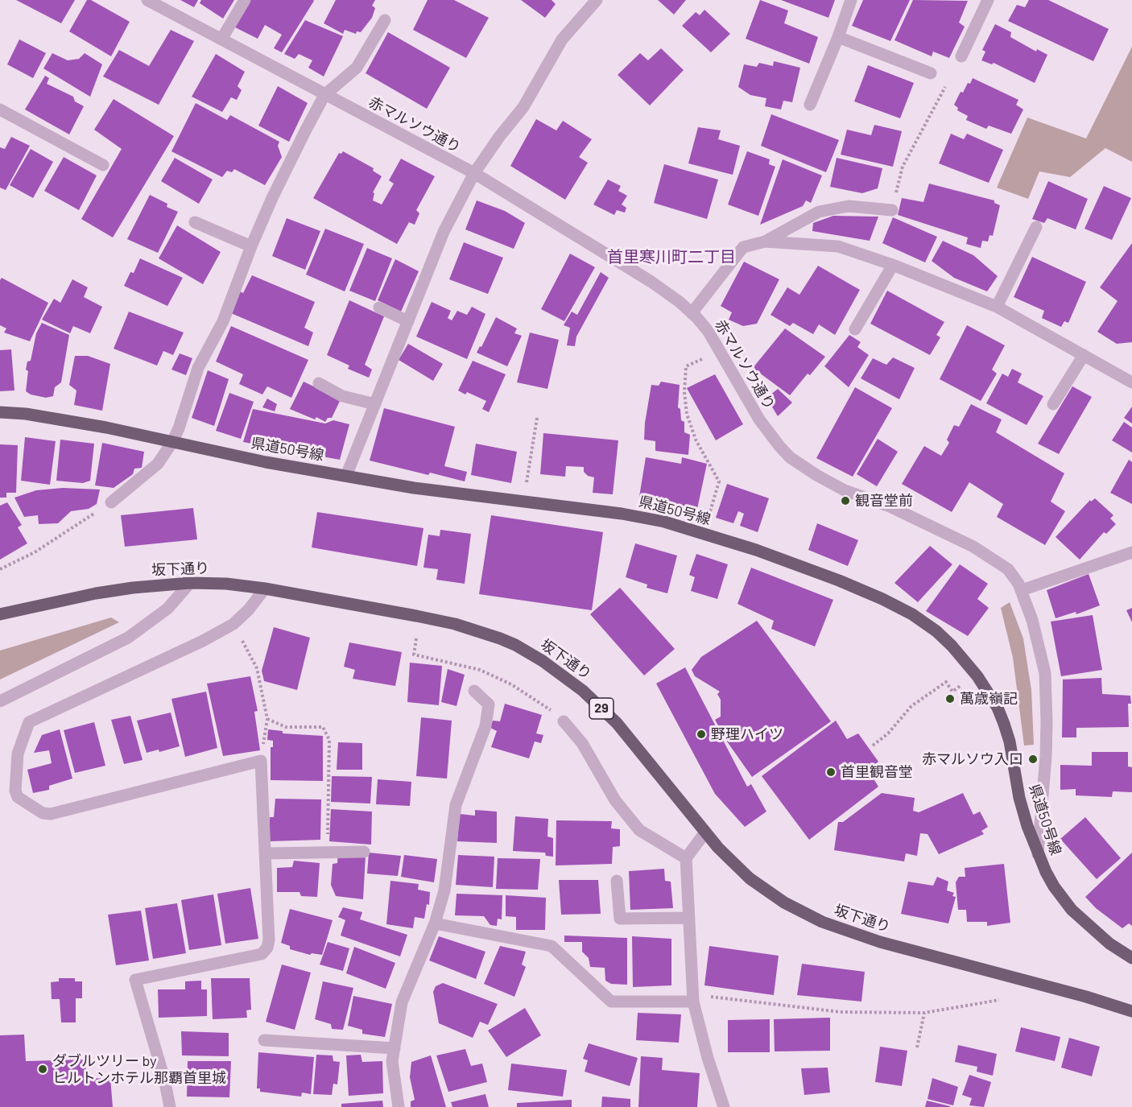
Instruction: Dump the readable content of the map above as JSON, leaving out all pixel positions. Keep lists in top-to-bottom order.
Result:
{
  "streets": {
    "main road": ["県道50号線", "坂下通り", "29"],
    "street": ["赤マルソウ通り"]
  },
  "crossings": [
    ["赤マルソウ通り", "県道50号線"]
  ],
  "districts": ["首里寒川町二丁目"],
  "places": [
    "観音堂前",
    "萬歳嶺記",
    "野理ハイツ",
    "赤マルソウ入口",
    "首里観音堂",
    "ダブルツリー by ヒルトンホテル那覇首里城"
  ]
}
